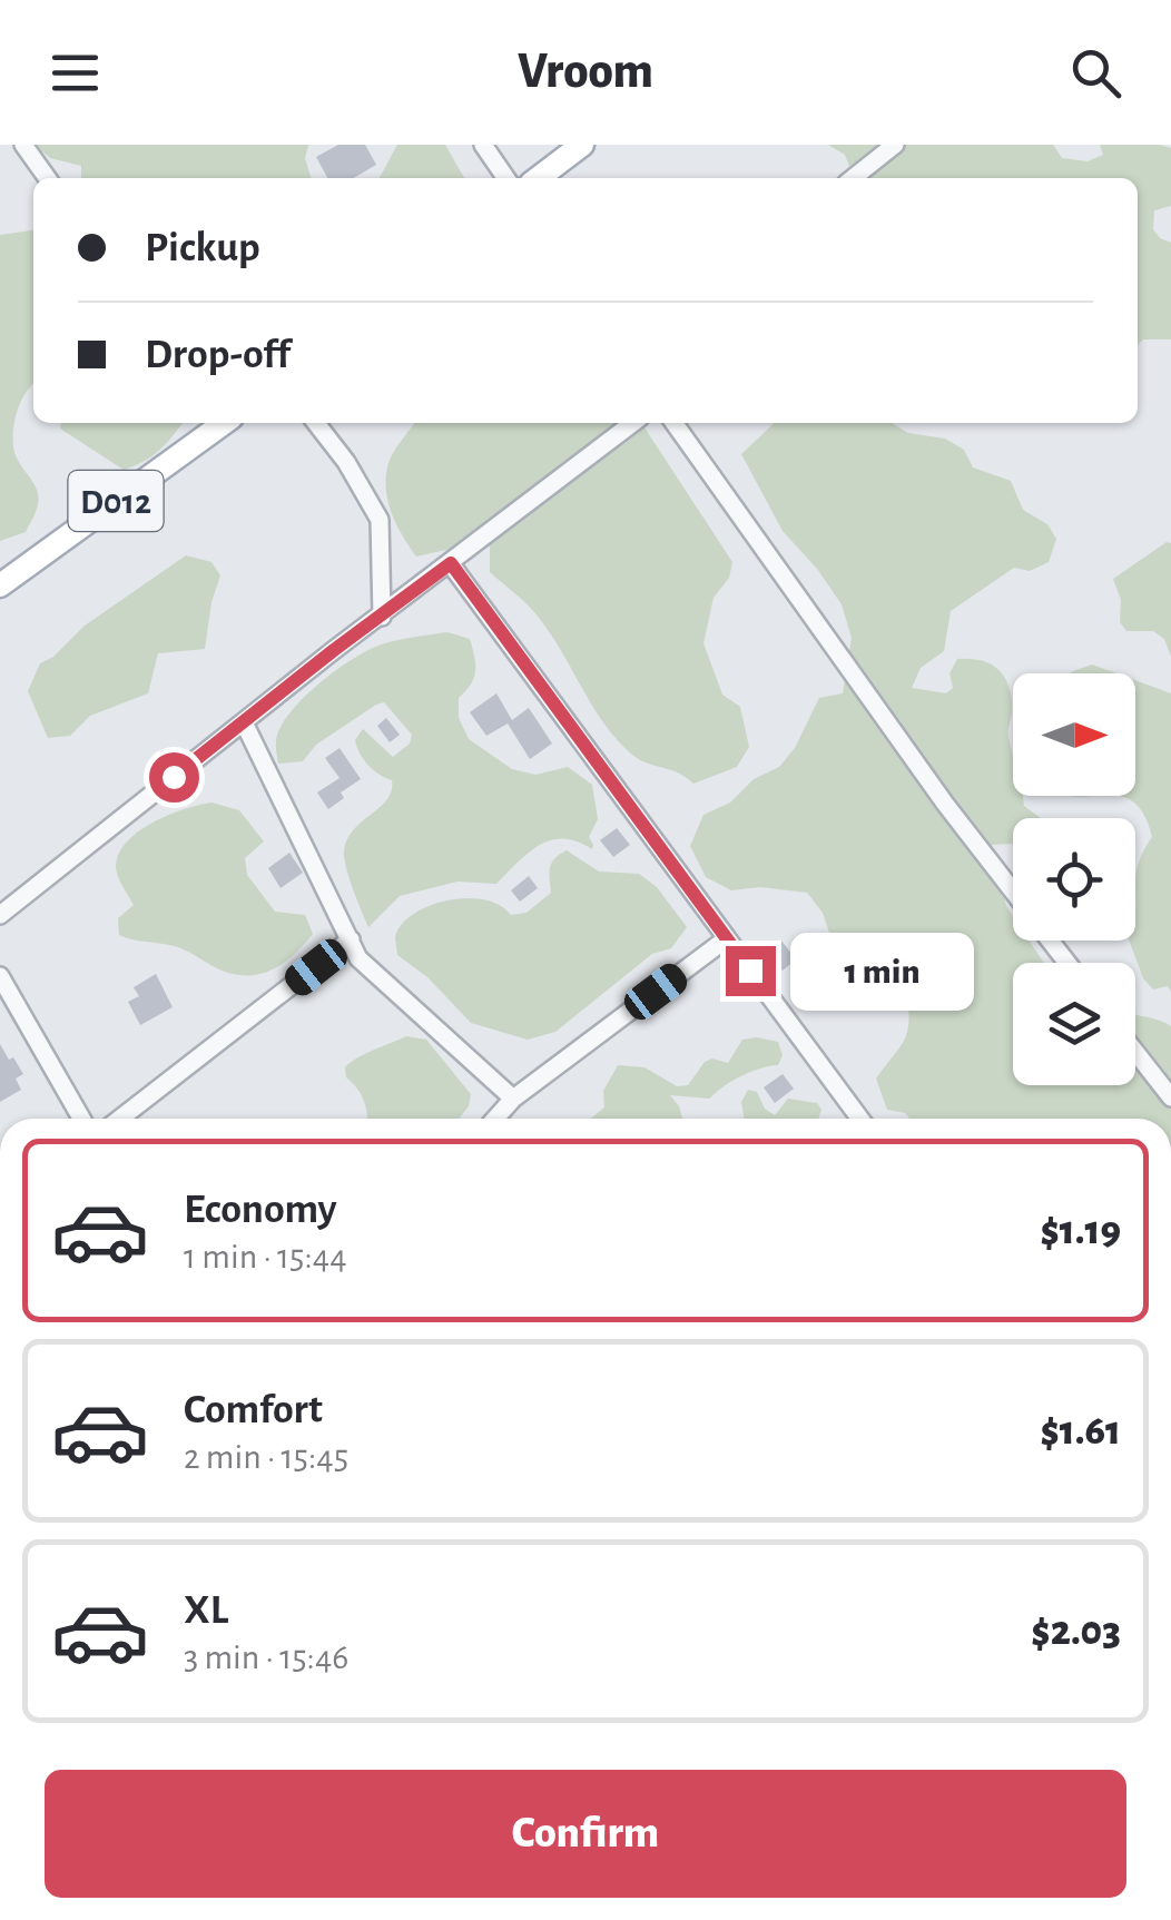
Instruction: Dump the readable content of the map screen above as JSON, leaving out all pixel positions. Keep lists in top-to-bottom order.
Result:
{
  "streets": {
    "main road": ["D012"]
  },
  "north": "right",
  "page": {
    "header": "Vroom",
    "banner": ["Pickup", "Drop-off"],
    "bubble": "1 min",
    "list": [
      {
        "name": "Economy",
        "note": "1 min · 15:44",
        "value": "$1.19"
      },
      {
        "name": "Comfort",
        "note": "2 min · 15:45",
        "value": "$1.61"
      },
      {
        "name": "XL",
        "note": "3 min · 15:46",
        "value": "$2.03"
      }
    ],
    "buttons": "Confirm"
  }
}
